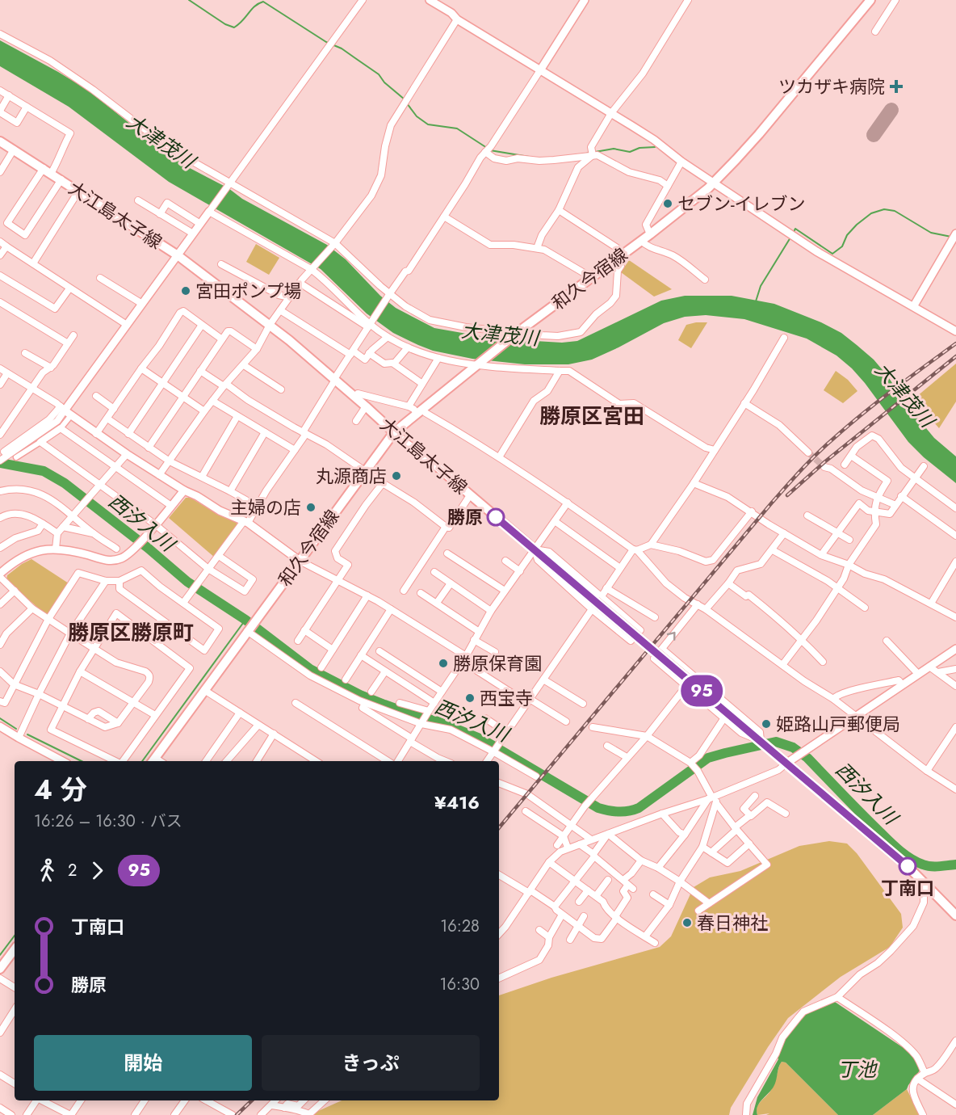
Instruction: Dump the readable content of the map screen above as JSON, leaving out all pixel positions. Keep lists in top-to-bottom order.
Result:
{
  "streets": {
    "main road": ["大江島太子線", "和久今宿線"]
  },
  "crossings": [
    ["大江島太子線", "和久今宿線"]
  ],
  "districts": ["勝原区宮田", "勝原区勝原町"],
  "water": ["大津茂川", "西汐入川", "丁池"],
  "places": {
    "health": ["ツカザキ病院"],
    "other": [
      "セブン-イレブン",
      "宮田ポンプ場",
      "丸源商店",
      "主婦の店",
      "勝原",
      "勝原保育園",
      "西宝寺",
      "姫路山戸郵便局",
      "丁南口",
      "春日神社"
    ]
  },
  "lines": ["bus line 95"],
  "page": {
    "on_map": "95",
    "heading": ["4 分", "16:26 – 16:30 · バス", "¥416"],
    "legs": ["2", "95"],
    "list": [
      {
        "name": "丁南口",
        "value": "16:28"
      },
      {
        "name": "勝原",
        "value": "16:30"
      }
    ],
    "buttons": ["開始", "きっぷ"]
  }
}
